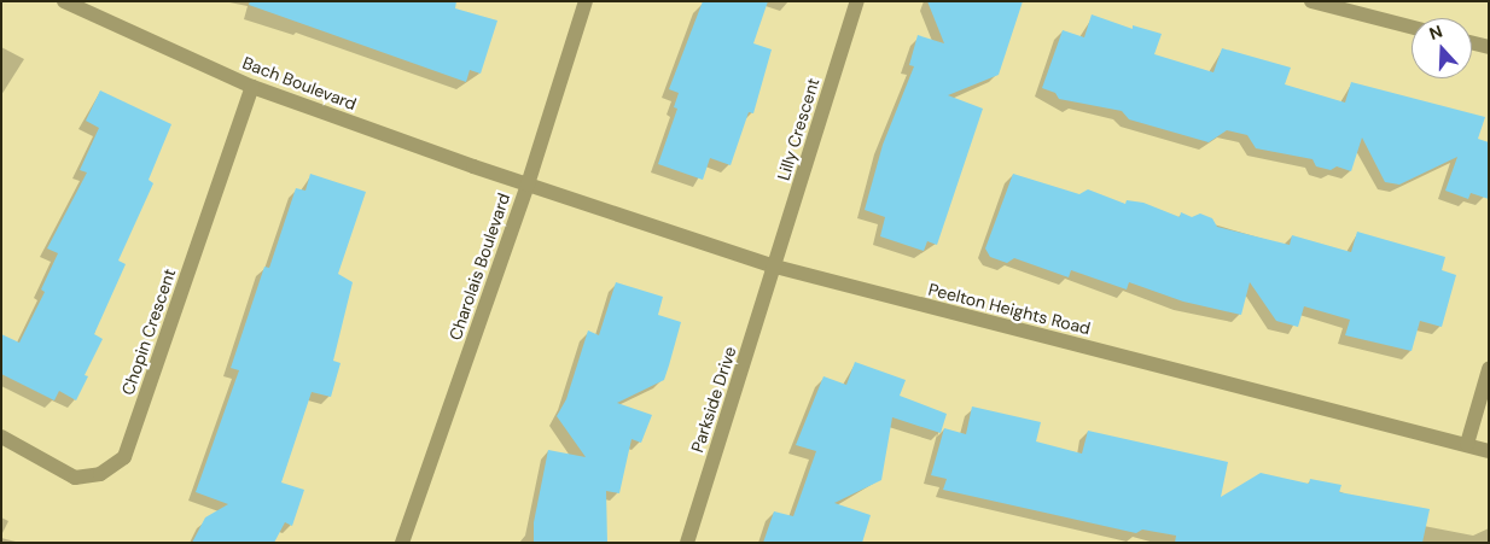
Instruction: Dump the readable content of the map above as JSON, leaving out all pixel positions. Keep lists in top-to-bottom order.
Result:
{
  "streets": {
    "street": [
      "Bach Boulevard",
      "Lilly Crescent",
      "Charolais Boulevard",
      "Peelton Heights Road",
      "Chopin Crescent",
      "Parkside Drive"
    ]
  },
  "crossings": [
    ["Bach Boulevard", "Charolais Boulevard"],
    ["Bach Boulevard", "Peelton Heights Road"],
    ["Bach Boulevard", "Chopin Crescent"],
    ["Lilly Crescent", "Peelton Heights Road"],
    ["Lilly Crescent", "Parkside Drive"],
    ["Charolais Boulevard", "Peelton Heights Road"],
    ["Peelton Heights Road", "Parkside Drive"]
  ],
  "north": "top"
}
